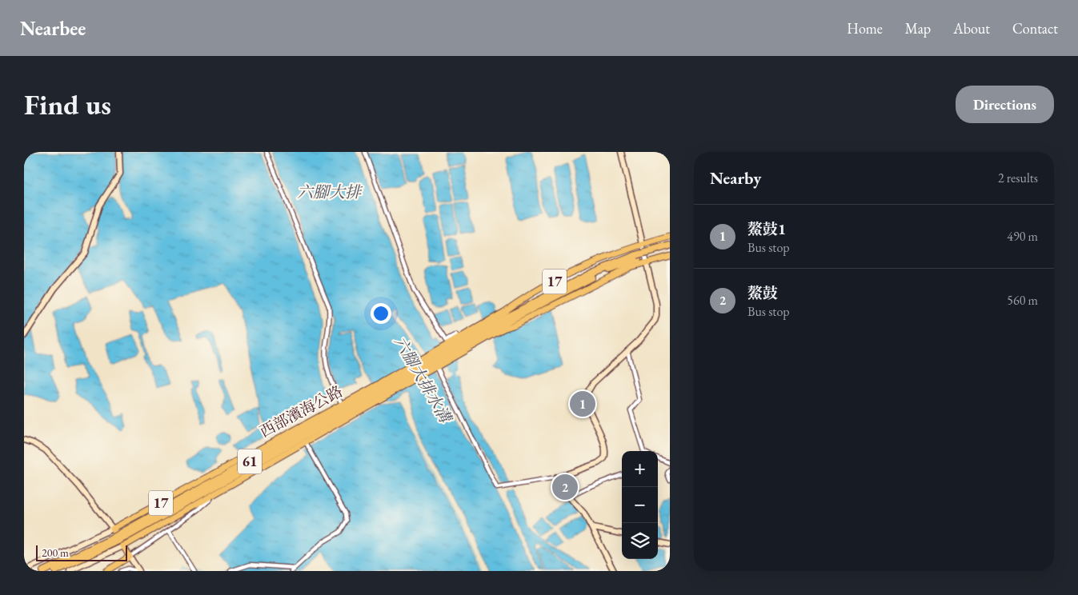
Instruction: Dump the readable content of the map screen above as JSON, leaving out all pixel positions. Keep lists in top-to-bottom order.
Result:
{
  "streets": {
    "highway": ["61"],
    "main road": ["17", "西部濱海公路"]
  },
  "crossings": [
    ["17", "西部濱海公路"],
    ["17", "61"],
    ["西部濱海公路", "61"]
  ],
  "water": ["六腳大排", "六腳大排水溝"],
  "scale_bar": "200 m",
  "page": {
    "header": "Nearbee",
    "nav": [
      "Home",
      "Map",
      "About",
      "Contact"
    ],
    "buttons": "Directions",
    "title": "Find us",
    "heading": ["Nearby", "2 results"],
    "list": [
      {
        "mark": "1",
        "name": "鰲鼓1",
        "note": "Bus stop",
        "value": "490 m"
      },
      {
        "mark": "2",
        "name": "鰲鼓",
        "note": "Bus stop",
        "value": "560 m"
      }
    ],
    "pins": ["1", "2"],
    "map_buttons": ["+", "−"],
    "scale": "200 m"
  }
}
